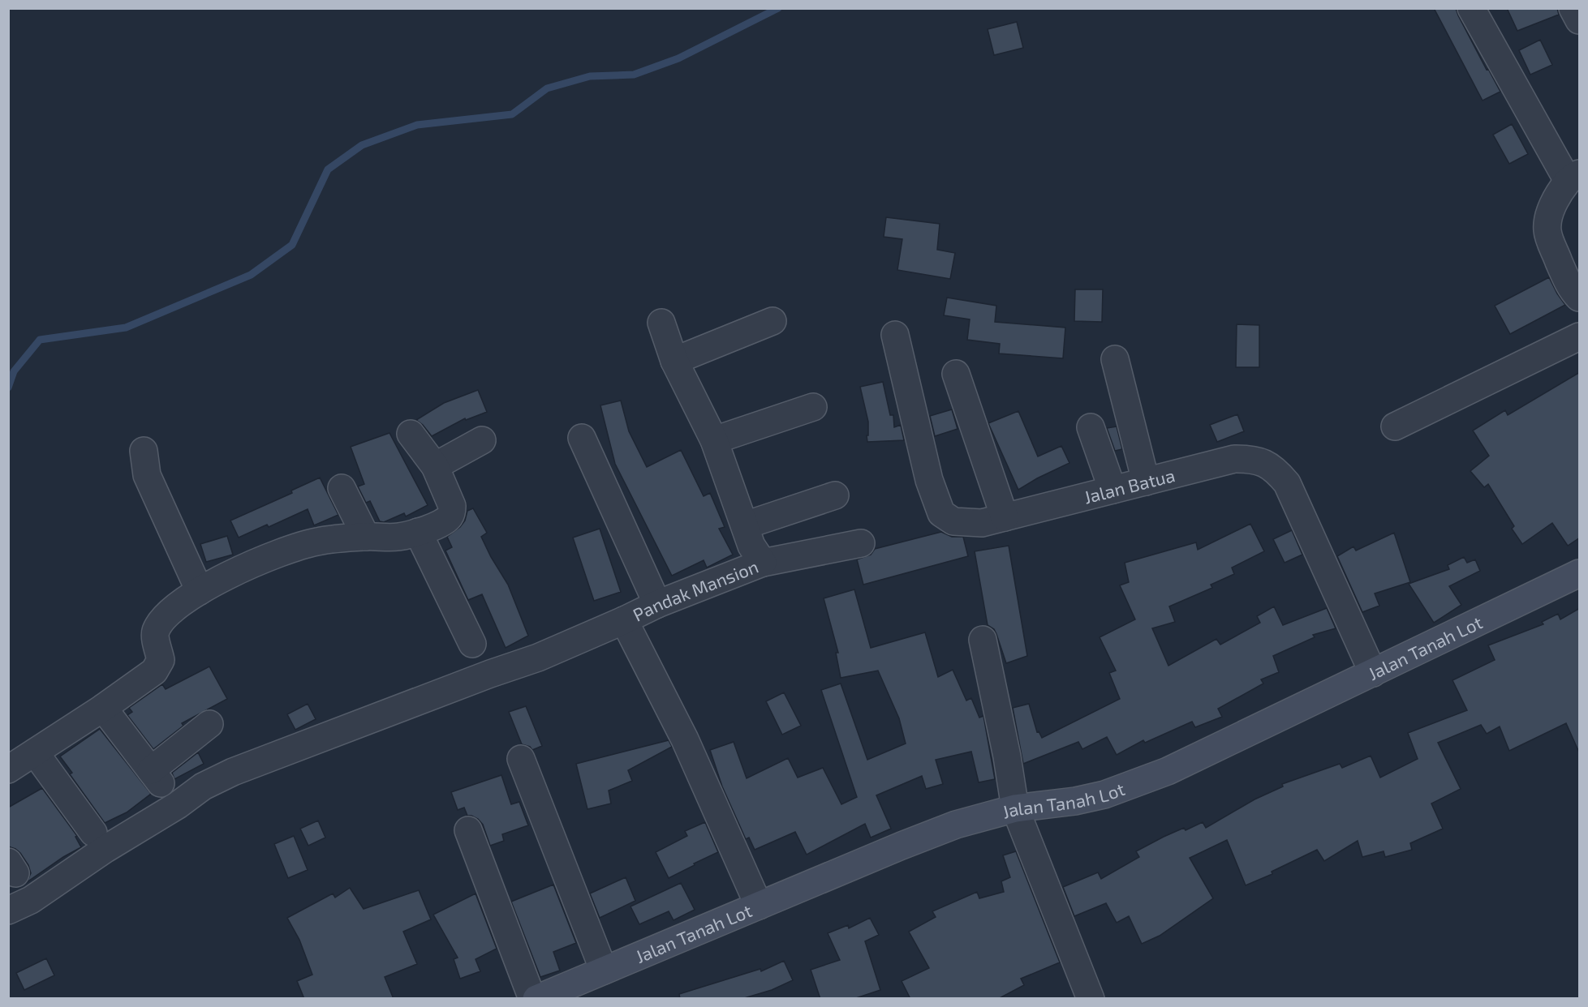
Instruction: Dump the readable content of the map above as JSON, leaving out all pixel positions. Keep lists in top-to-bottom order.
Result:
{
  "streets": {
    "main road": ["Jalan Tanah Lot"],
    "street": ["Jalan Batua", "Pandak Mansion"]
  },
  "crossings": [
    ["Jalan Batua", "Jalan Tanah Lot"],
    ["Pandak Mansion", "Jalan Tanah Lot"]
  ]
}
